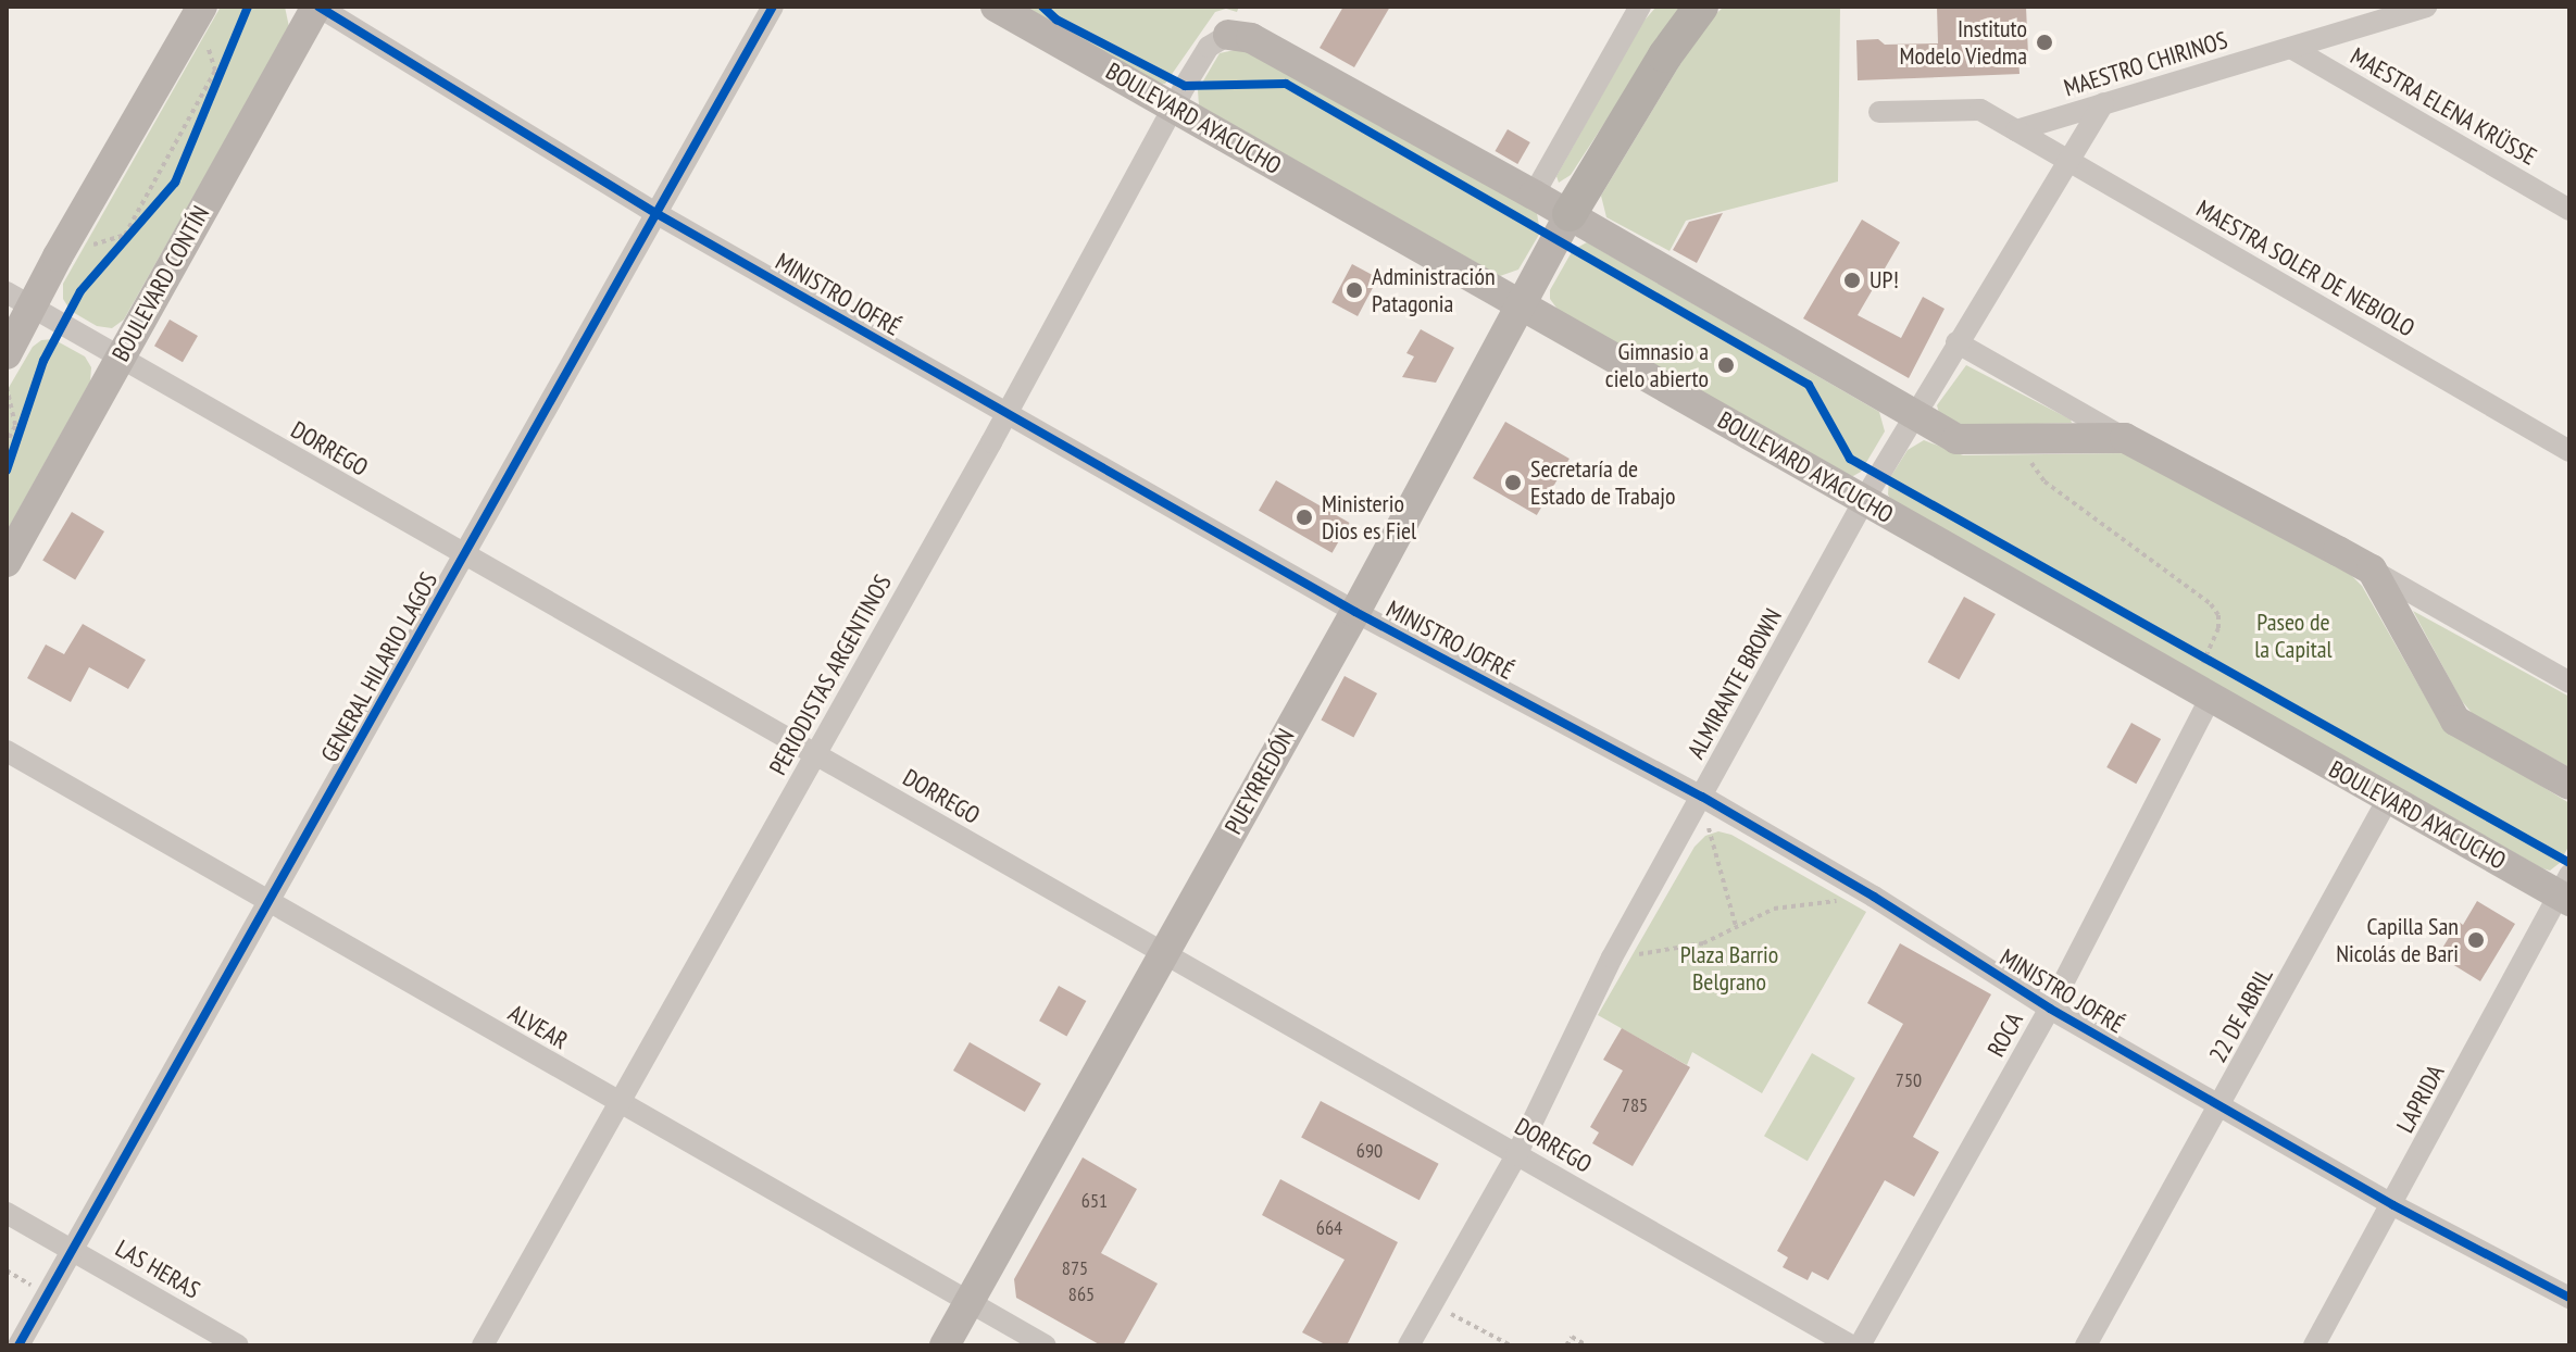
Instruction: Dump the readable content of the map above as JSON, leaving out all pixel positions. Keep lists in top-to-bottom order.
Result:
{
  "streets": {
    "main road": ["BOULEVARD AYACUCHO", "BOULEVARD CONTÍN", "PUEYRREDÓN"],
    "street": [
      "MAESTRO CHIRINOS",
      "MAESTRA ELENA KRÜSSE",
      "MAESTRA SOLER DE NEBIOLO",
      "MINISTRO JOFRÉ",
      "DORREGO",
      "GENERAL HILARIO LAGOS",
      "PERIODISTAS ARGENTINOS",
      "ALMIRANTE BROWN",
      "22 DE ABRIL",
      "ALVEAR",
      "ROCA",
      "LAPRIDA",
      "LAS HERAS"
    ]
  },
  "crossings": [
    ["MAESTRO CHIRINOS", "MAESTRA ELENA KRÜSSE"],
    ["MAESTRO CHIRINOS", "MAESTRA SOLER DE NEBIOLO"],
    ["MAESTRO CHIRINOS", "ALMIRANTE BROWN"],
    ["BOULEVARD AYACUCHO", "PERIODISTAS ARGENTINOS"],
    ["BOULEVARD AYACUCHO", "ALMIRANTE BROWN"],
    ["BOULEVARD AYACUCHO", "PUEYRREDÓN"],
    ["BOULEVARD AYACUCHO", "22 DE ABRIL"],
    ["BOULEVARD AYACUCHO", "ROCA"],
    ["BOULEVARD AYACUCHO", "LAPRIDA"],
    ["MAESTRA SOLER DE NEBIOLO", "ALMIRANTE BROWN"],
    ["BOULEVARD CONTÍN", "MINISTRO JOFRÉ"],
    ["BOULEVARD CONTÍN", "DORREGO"],
    ["MINISTRO JOFRÉ", "GENERAL HILARIO LAGOS"],
    ["MINISTRO JOFRÉ", "PERIODISTAS ARGENTINOS"],
    ["MINISTRO JOFRÉ", "ALMIRANTE BROWN"],
    ["MINISTRO JOFRÉ", "PUEYRREDÓN"],
    ["MINISTRO JOFRÉ", "22 DE ABRIL"],
    ["MINISTRO JOFRÉ", "ROCA"],
    ["MINISTRO JOFRÉ", "LAPRIDA"],
    ["DORREGO", "GENERAL HILARIO LAGOS"],
    ["DORREGO", "PERIODISTAS ARGENTINOS"],
    ["DORREGO", "ALMIRANTE BROWN"],
    ["DORREGO", "PUEYRREDÓN"],
    ["GENERAL HILARIO LAGOS", "ALVEAR"],
    ["GENERAL HILARIO LAGOS", "LAS HERAS"],
    ["PERIODISTAS ARGENTINOS", "ALVEAR"],
    ["PUEYRREDÓN", "ALVEAR"]
  ],
  "parks": ["Paseo de la Capital", "Plaza Barrio Belgrano"],
  "places": [
    "Instituto Modelo Viedma",
    "UP!",
    "Administración Patagonia",
    "Gimnasio a cielo abierto",
    "Secretaría de Estado de Trabajo",
    "Ministerio Dios es Fiel",
    "Capilla San Nicolás de Bari"
  ],
  "house_numbers": [
    "750",
    "785",
    "690",
    "651",
    "664",
    "875",
    "865"
  ]
}
